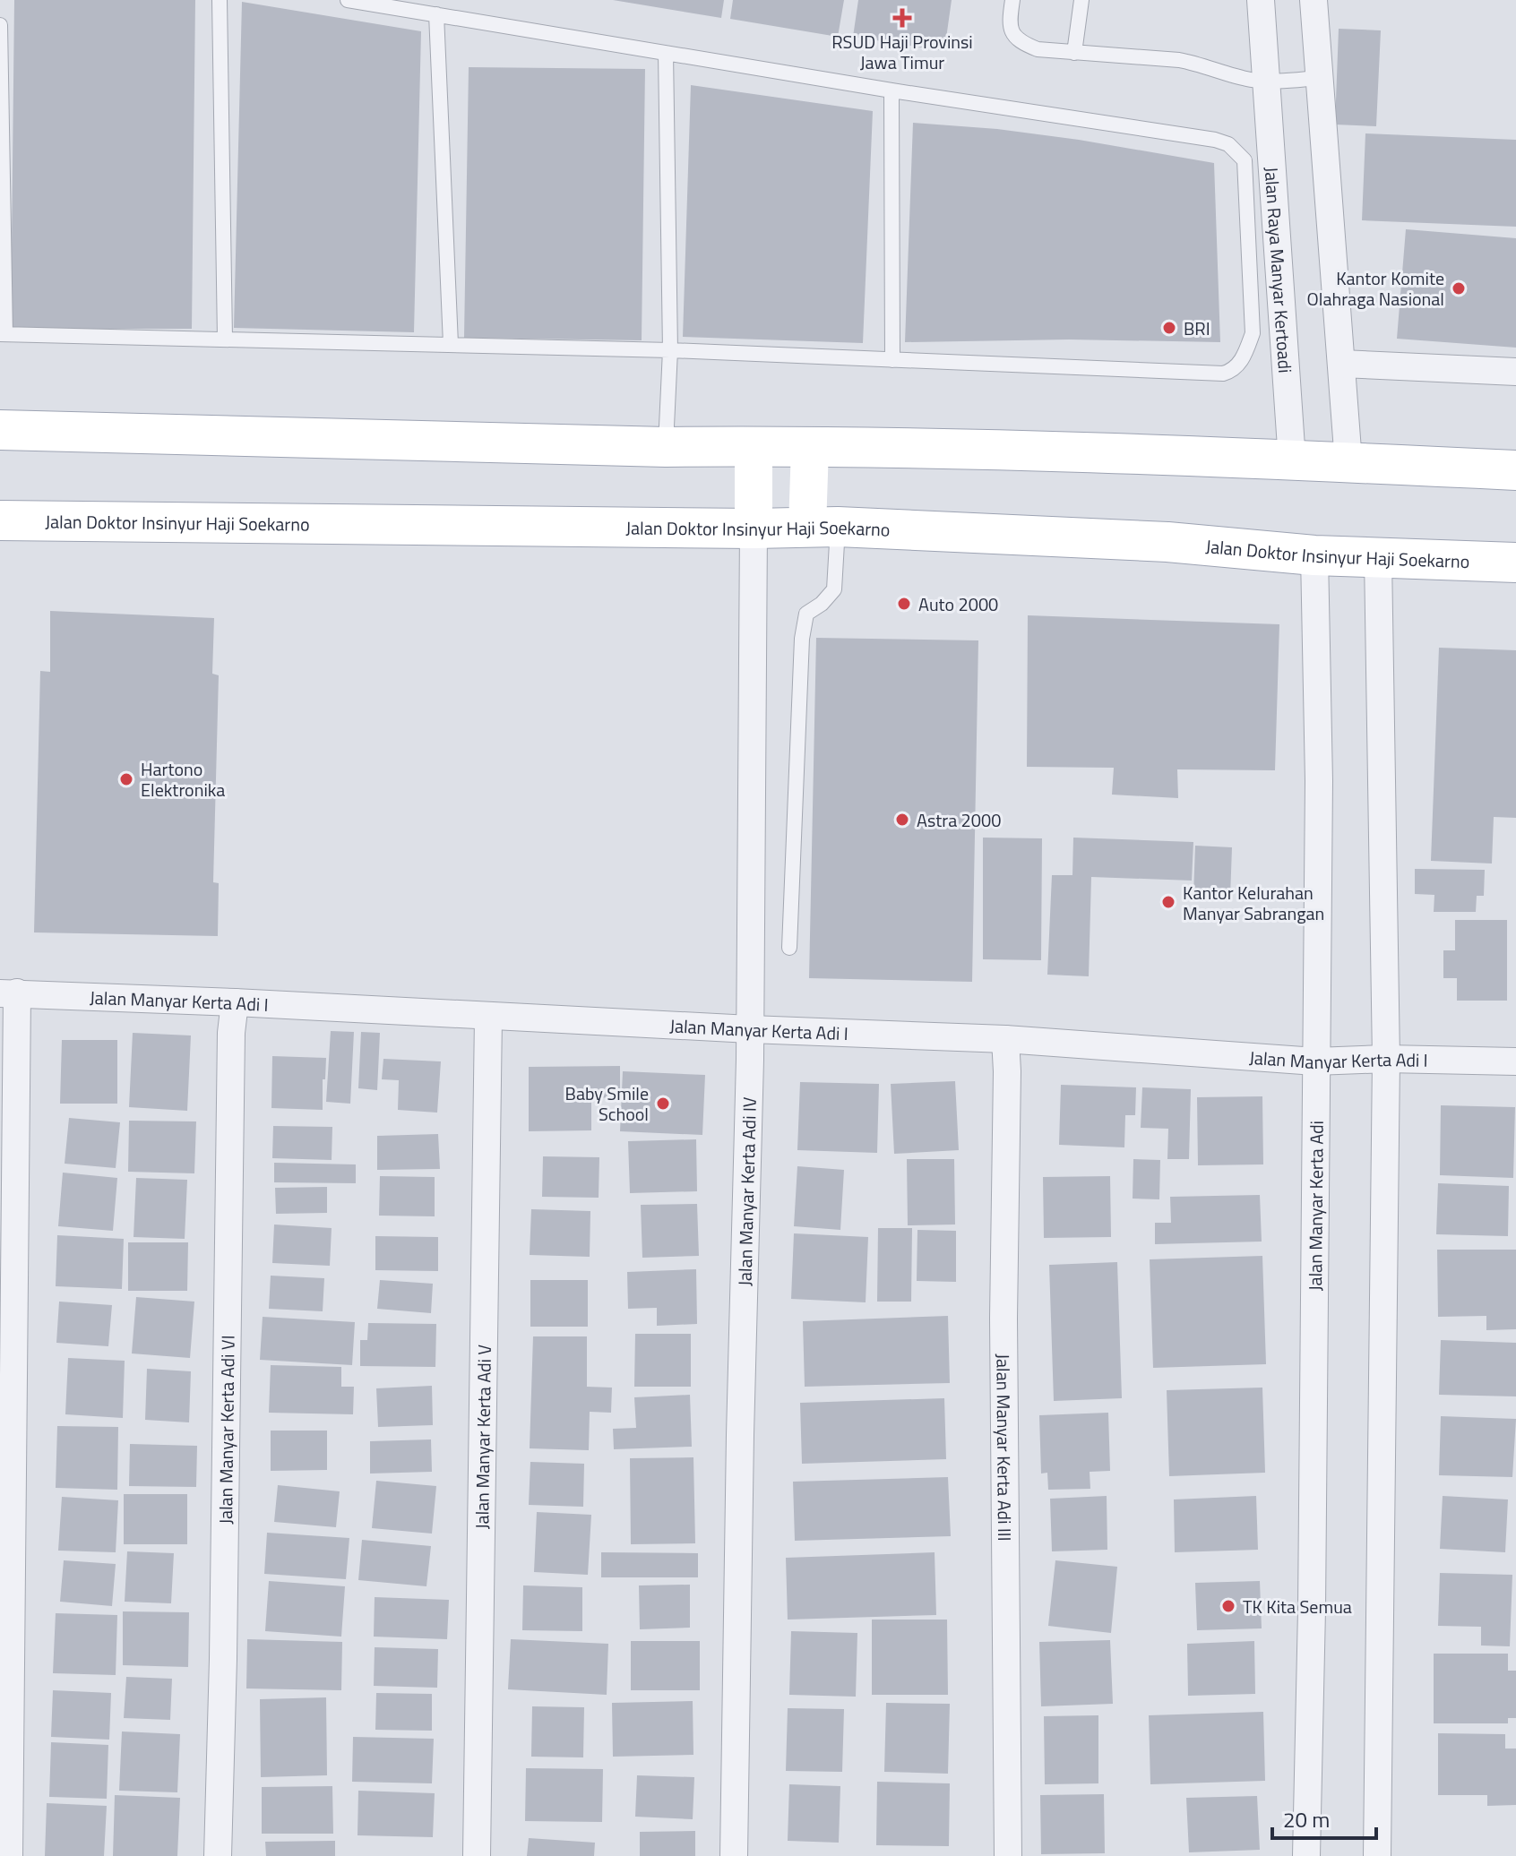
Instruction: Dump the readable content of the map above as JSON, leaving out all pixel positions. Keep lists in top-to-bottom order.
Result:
{
  "streets": {
    "main road": ["Jalan Doktor Insinyur Haji Soekarno"],
    "street": [
      "Jalan Raya Manyar Kertoadi",
      "Jalan Manyar Kerta Adi I",
      "Jalan Manyar Kerta Adi IV",
      "Jalan Manyar Kerta Adi",
      "Jalan Manyar Kerta Adi VI",
      "Jalan Manyar Kerta Adi V",
      "Jalan Manyar Kerta Adi III"
    ]
  },
  "crossings": [
    ["Jalan Doktor Insinyur Haji Soekarno", "Jalan Manyar Kerta Adi IV"],
    ["Jalan Doktor Insinyur Haji Soekarno", "Jalan Manyar Kerta Adi"],
    ["Jalan Manyar Kerta Adi I", "Jalan Manyar Kerta Adi IV"],
    ["Jalan Manyar Kerta Adi I", "Jalan Manyar Kerta Adi"],
    ["Jalan Manyar Kerta Adi I", "Jalan Manyar Kerta Adi VI"],
    ["Jalan Manyar Kerta Adi I", "Jalan Manyar Kerta Adi V"],
    ["Jalan Manyar Kerta Adi I", "Jalan Manyar Kerta Adi III"]
  ],
  "places": {
    "health": ["RSUD Haji Provinsi Jawa Timur"],
    "other": [
      "Kantor Komite Olahraga Nasional",
      "BRI",
      "Auto 2000",
      "Hartono Elektronika",
      "Astra 2000",
      "Kantor Kelurahan Manyar Sabrangan",
      "Baby Smile School",
      "TK Kita Semua"
    ]
  },
  "scale_bar": "20 m"
}
